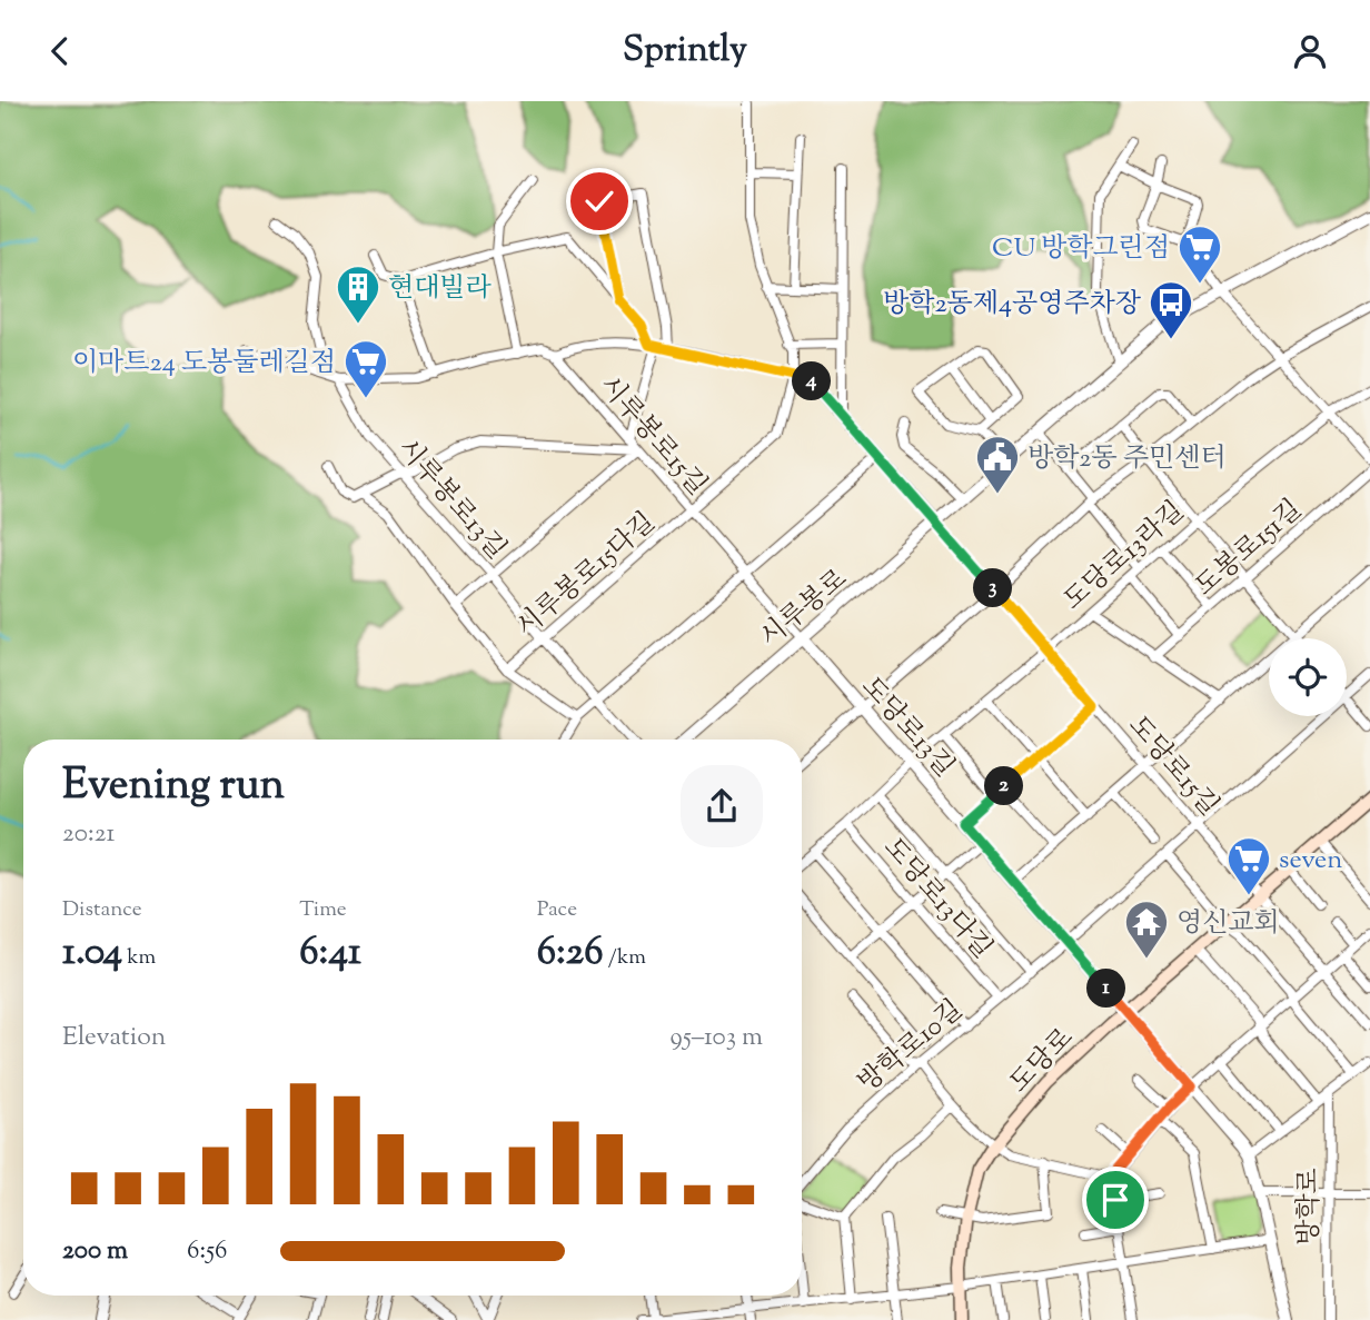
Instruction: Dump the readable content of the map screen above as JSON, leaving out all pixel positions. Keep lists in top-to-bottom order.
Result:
{
  "streets": {
    "main road": ["도당로"],
    "street": [
      "시루봉로15길",
      "시루봉로13길",
      "도봉로151길",
      "도당로13라길",
      "시루봉로15다길",
      "시루봉로",
      "도당로13길",
      "도당로15길",
      "도당로13다길",
      "방학로10길",
      "방학로"
    ]
  },
  "crossings": [
    ["시루봉로15길", "시루봉로15다길"],
    ["시루봉로15길", "시루봉로"],
    ["시루봉로15길", "도당로13길"],
    ["시루봉로13길", "시루봉로15다길"],
    ["도당로13라길", "도당로13길"],
    ["도당로13라길", "도당로15길"],
    ["시루봉로", "도당로13길"],
    ["시루봉로", "도당로15길"],
    ["도당로13길", "방학로10길"],
    ["도당로13길", "도당로"],
    ["도당로15길", "방학로10길"],
    ["도당로15길", "도당로"],
    ["도당로13다길", "방학로10길"]
  ],
  "places": {
    "supermarket": ["CU 방학그린점", "이마트24 도봉둘레길점", "seven"],
    "building": ["현대빌라"],
    "bus stop": ["방학2동제4공영주차장"],
    "public building": ["방학2동 주민센터"],
    "temple": ["영신교회"]
  },
  "page": {
    "header": "Sprintly",
    "pins": [
      "4",
      "3",
      "2",
      "1"
    ],
    "heading": ["Evening run", "20:21"],
    "stats": [
      ["Distance", "1.04 km"],
      ["Time", "6:41"],
      ["Pace", "6:26 /km"]
    ],
    "chart": ["Elevation", "95–103 m"],
    "list": [
      {
        "name": "200 m",
        "note": "6:56"
      }
    ]
  }
}
